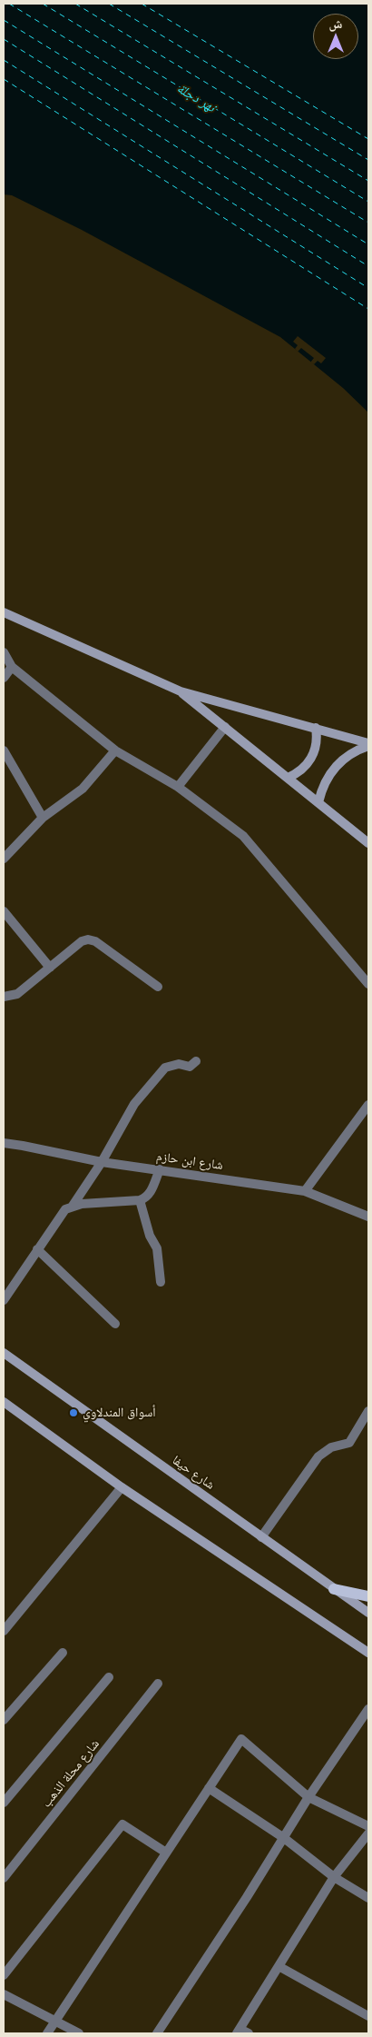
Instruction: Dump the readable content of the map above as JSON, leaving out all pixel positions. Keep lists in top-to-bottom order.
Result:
{
  "streets": {
    "main road": ["شارع حيفا"],
    "street": ["شارع ابن حازم", "شارع محلة الذهب"]
  },
  "water": ["نهر دجلة"],
  "places": ["أسواق المندلاوي"],
  "north": "top"
}
